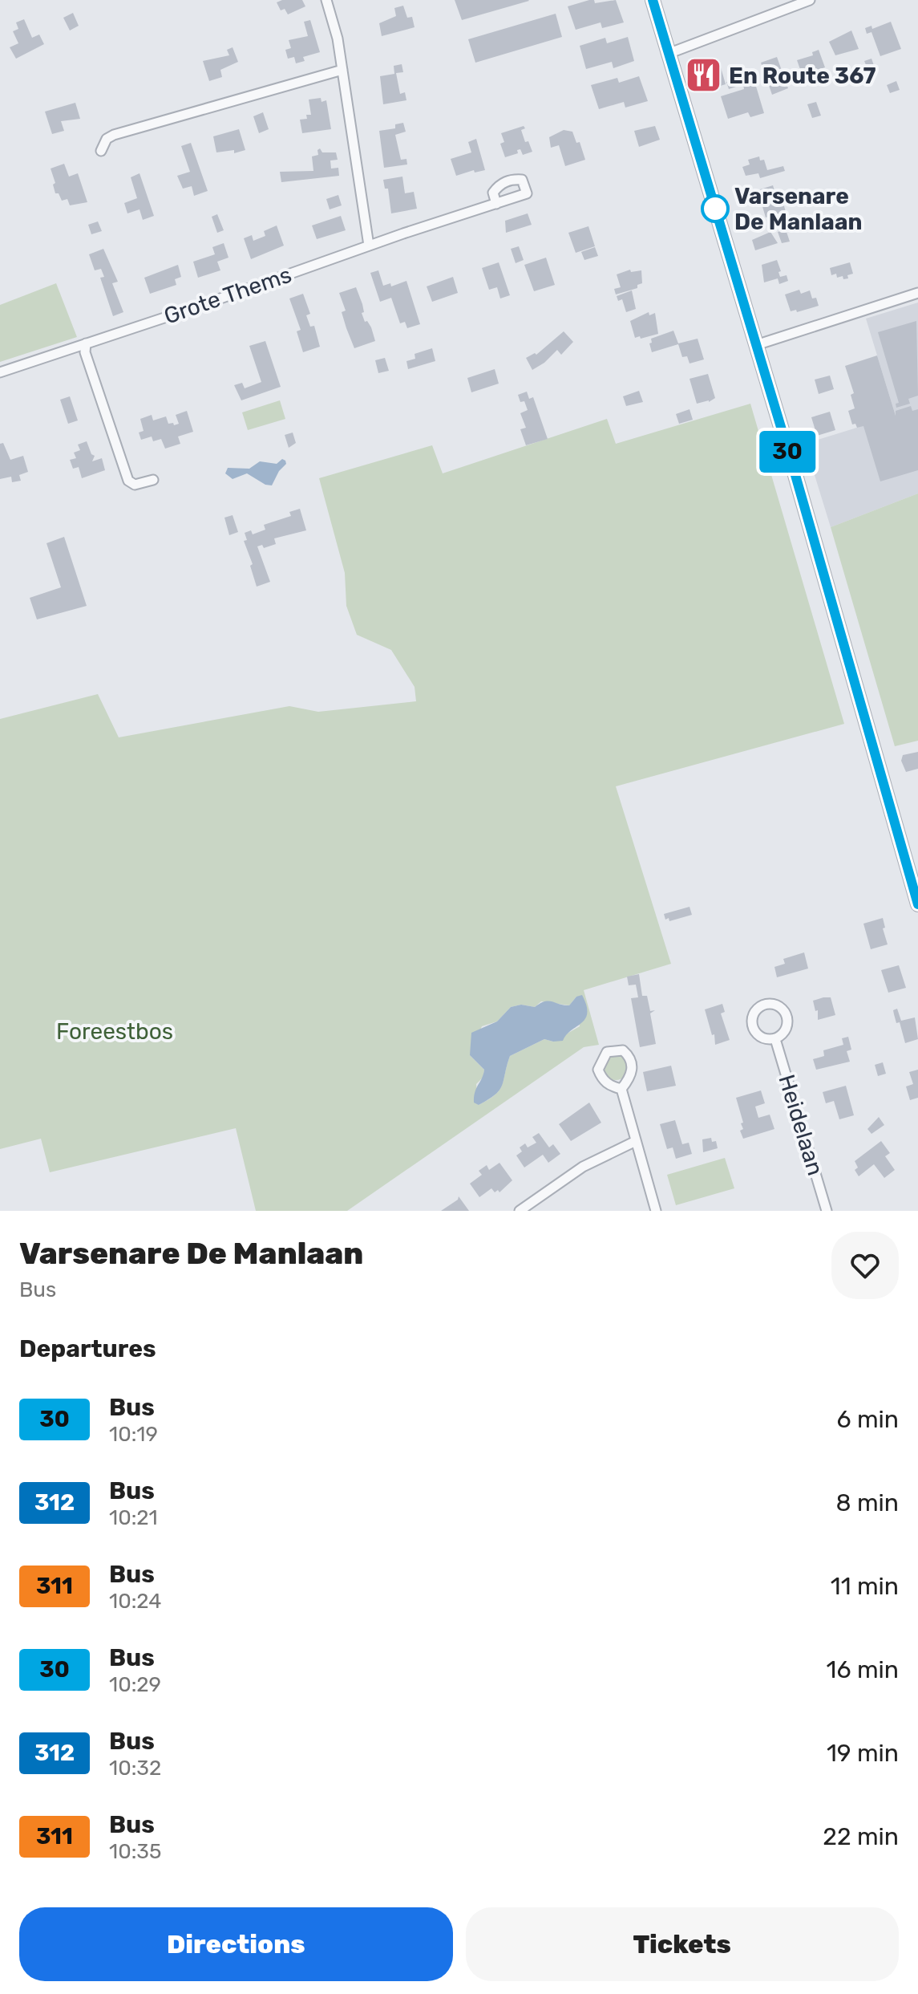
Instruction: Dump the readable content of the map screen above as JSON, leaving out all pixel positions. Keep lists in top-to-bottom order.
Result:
{
  "streets": {
    "street": ["Grote Thems", "Heidelaan"]
  },
  "parks": ["Foreestbos"],
  "places": {
    "restaurant": ["En Route 367"],
    "other": ["Varsenare De Manlaan"]
  },
  "lines": ["bus line 30"],
  "page": {
    "on_map": "30",
    "heading": [
      ["Varsenare De Manlaan", "Bus"],
      "Departures"
    ],
    "list": [
      {
        "mark": "30",
        "name": "Bus",
        "note": "10:19",
        "value": "6 min"
      },
      {
        "mark": "312",
        "name": "Bus",
        "note": "10:21",
        "value": "8 min"
      },
      {
        "mark": "311",
        "name": "Bus",
        "note": "10:24",
        "value": "11 min"
      },
      {
        "mark": "30",
        "name": "Bus",
        "note": "10:29",
        "value": "16 min"
      },
      {
        "mark": "312",
        "name": "Bus",
        "note": "10:32",
        "value": "19 min"
      },
      {
        "mark": "311",
        "name": "Bus",
        "note": "10:35",
        "value": "22 min"
      }
    ],
    "buttons": ["Directions", "Tickets"]
  }
}
